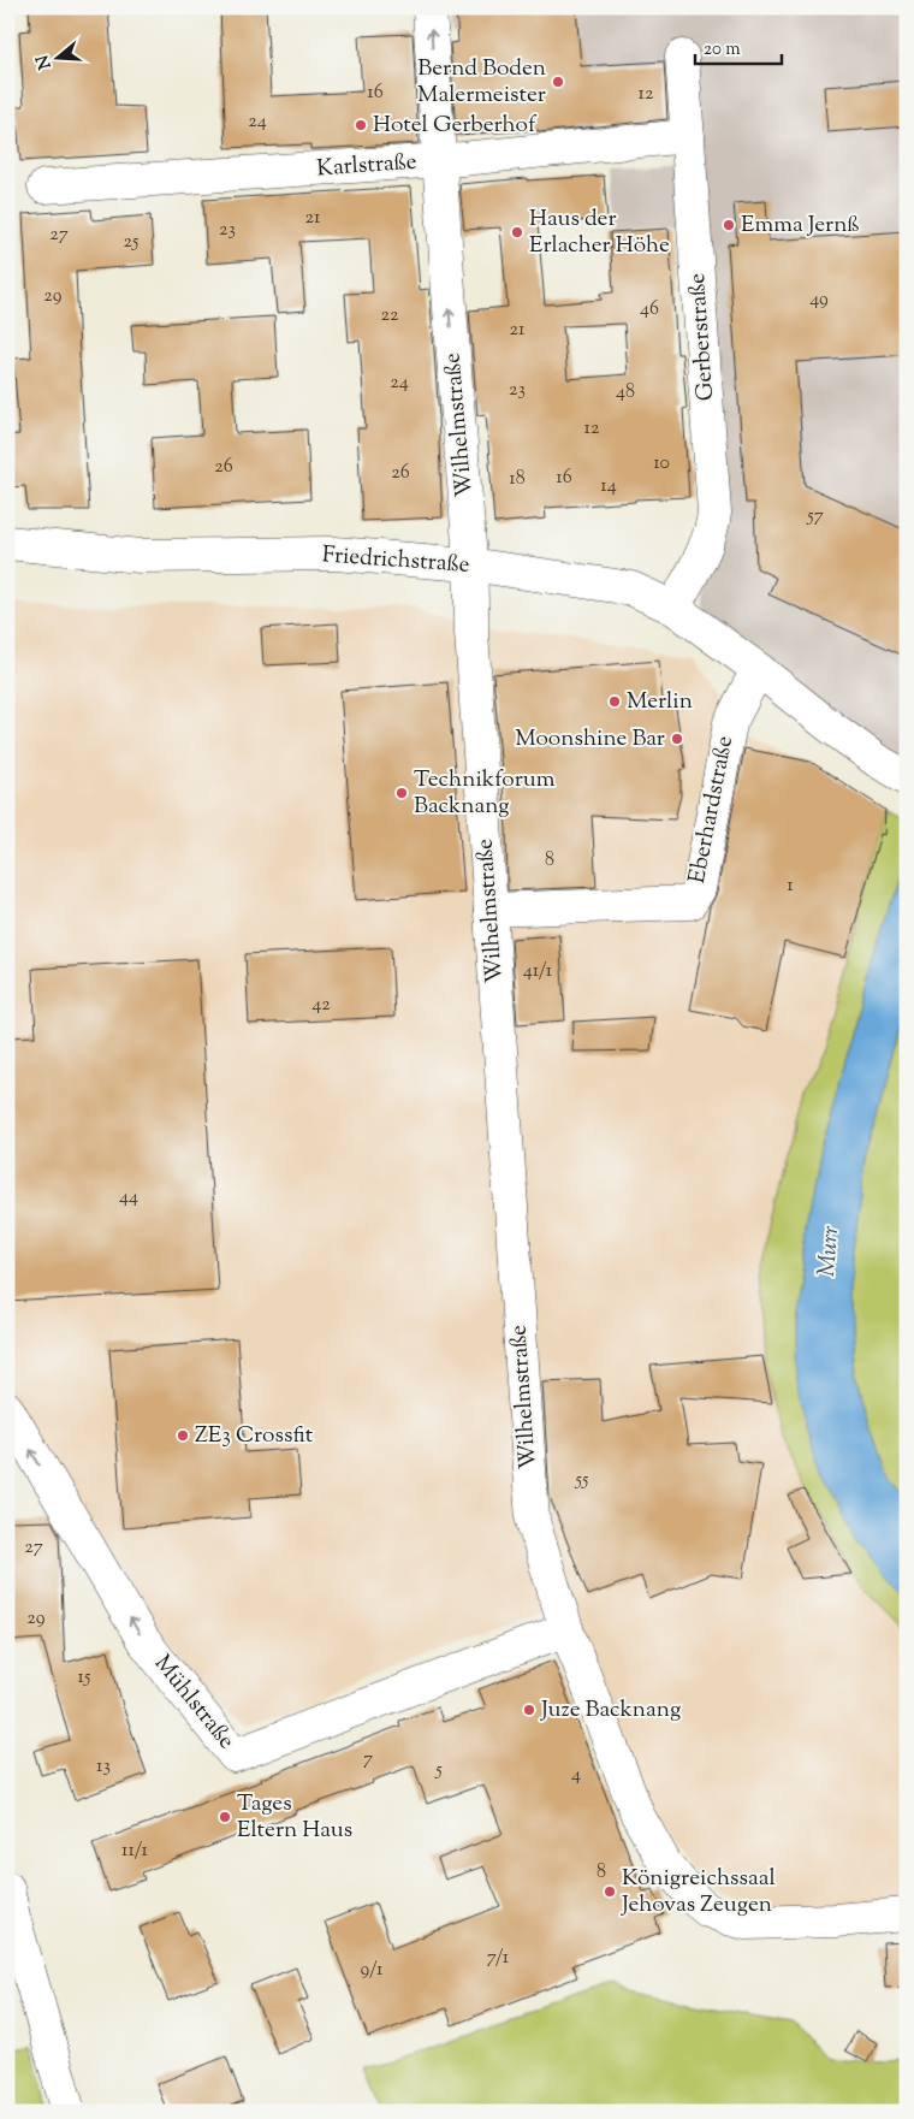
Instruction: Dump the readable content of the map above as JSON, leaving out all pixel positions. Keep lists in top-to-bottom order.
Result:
{
  "streets": {
    "street": [
      "Karlstraße",
      "Gerberstraße",
      "Wilhelmstraße",
      "Friedrichstraße",
      "Eberhardstraße",
      "Mühlstraße"
    ]
  },
  "crossings": [
    ["Karlstraße", "Gerberstraße"],
    ["Karlstraße", "Wilhelmstraße"],
    ["Gerberstraße", "Friedrichstraße"],
    ["Wilhelmstraße", "Friedrichstraße"],
    ["Wilhelmstraße", "Eberhardstraße"],
    ["Wilhelmstraße", "Mühlstraße"],
    ["Friedrichstraße", "Eberhardstraße"]
  ],
  "water": ["Murr"],
  "places": [
    "Bernd Boden Malermeister",
    "Hotel Gerberhof",
    "Emma Jernß",
    "Haus der Erlacher Höhe",
    "Merlin",
    "Moonshine Bar",
    "Technikforum Backnang",
    "ZE3 Crossfit",
    "Juze Backnang",
    "Tages Eltern Haus",
    "Königreichssaal Jehovas Zeugen"
  ],
  "house_numbers": [
    "16",
    "12",
    "24",
    "21",
    "23",
    "27",
    "25",
    "29",
    "49",
    "46",
    "22",
    "21",
    "24",
    "23",
    "48",
    "12",
    "10",
    "26",
    "26",
    "16",
    "18",
    "14",
    "57",
    "8",
    "1",
    "41/1",
    "42",
    "44",
    "55",
    "27",
    "29",
    "15",
    "7",
    "13",
    "5",
    "4",
    "11/1",
    "8",
    "7/1",
    "9/1"
  ],
  "scale_bar": "20 m",
  "north": "left"
}
